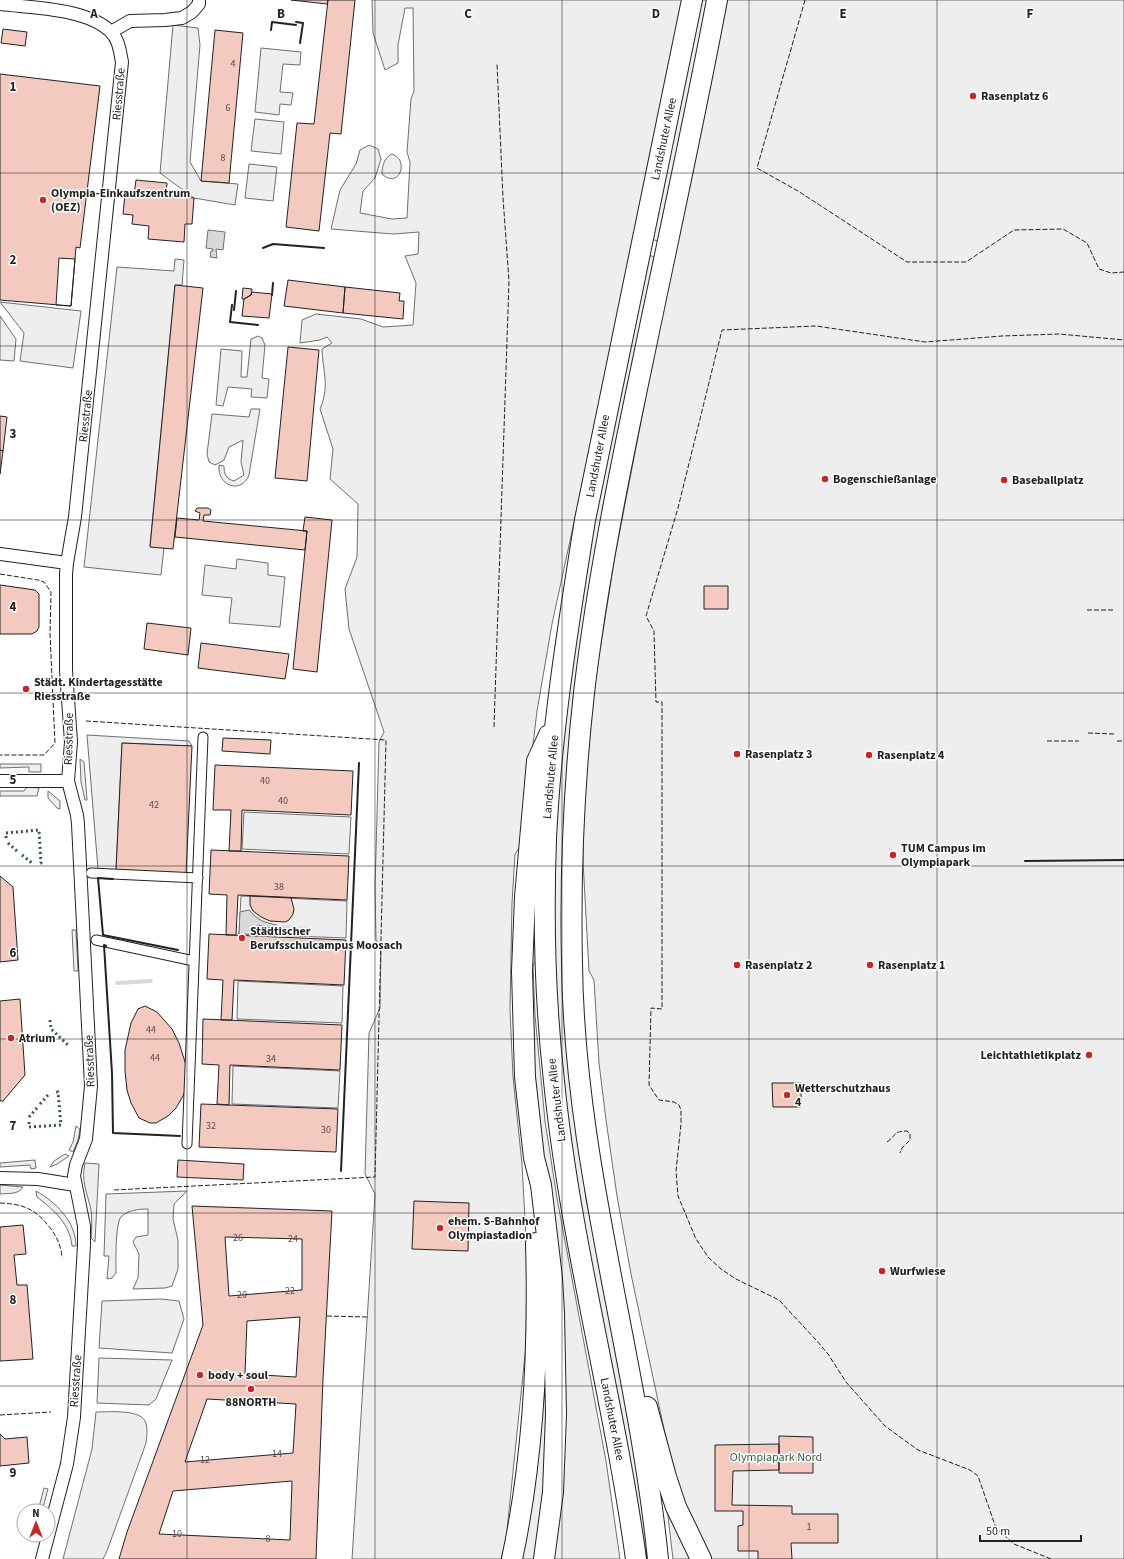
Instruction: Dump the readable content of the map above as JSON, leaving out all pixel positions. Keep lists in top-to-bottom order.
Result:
{
  "streets": {
    "highway": ["Landshuter Allee"],
    "street": ["Riesstraße"]
  },
  "parks": ["Olympiapark Nord"],
  "places": [
    "Rasenplatz 6",
    "Olympia-Einkaufszentrum (OEZ)",
    "Bogenschießanlage",
    "Baseballplatz",
    "Städt. Kindertagesstätte Riesstraße",
    "Rasenplatz 3",
    "Rasenplatz 4",
    "TUM Campus im Olympiapark",
    "Städtischer Berufsschulcampus Moosach",
    "Rasenplatz 2",
    "Rasenplatz 1",
    "Atrium",
    "Leichtathletikplatz",
    "Wetterschutzhaus 4",
    "ehem. S-Bahnhof Olympiastadion",
    "Wurfwiese",
    "body + soul",
    "88NORTH"
  ],
  "house_numbers": [
    "4",
    "6",
    "8",
    "40",
    "40",
    "42",
    "38",
    "44",
    "44",
    "34",
    "32",
    "30",
    "26",
    "24",
    "22",
    "20",
    "14",
    "12",
    "1",
    "10",
    "8"
  ],
  "scale_bar": "50 m",
  "north": "top",
  "grid": {
    "columns": [
      "A",
      "B",
      "C",
      "D",
      "E",
      "F"
    ],
    "rows": [
      "1",
      "2",
      "3",
      "4",
      "5",
      "6",
      "7",
      "8",
      "9"
    ]
  }
}
